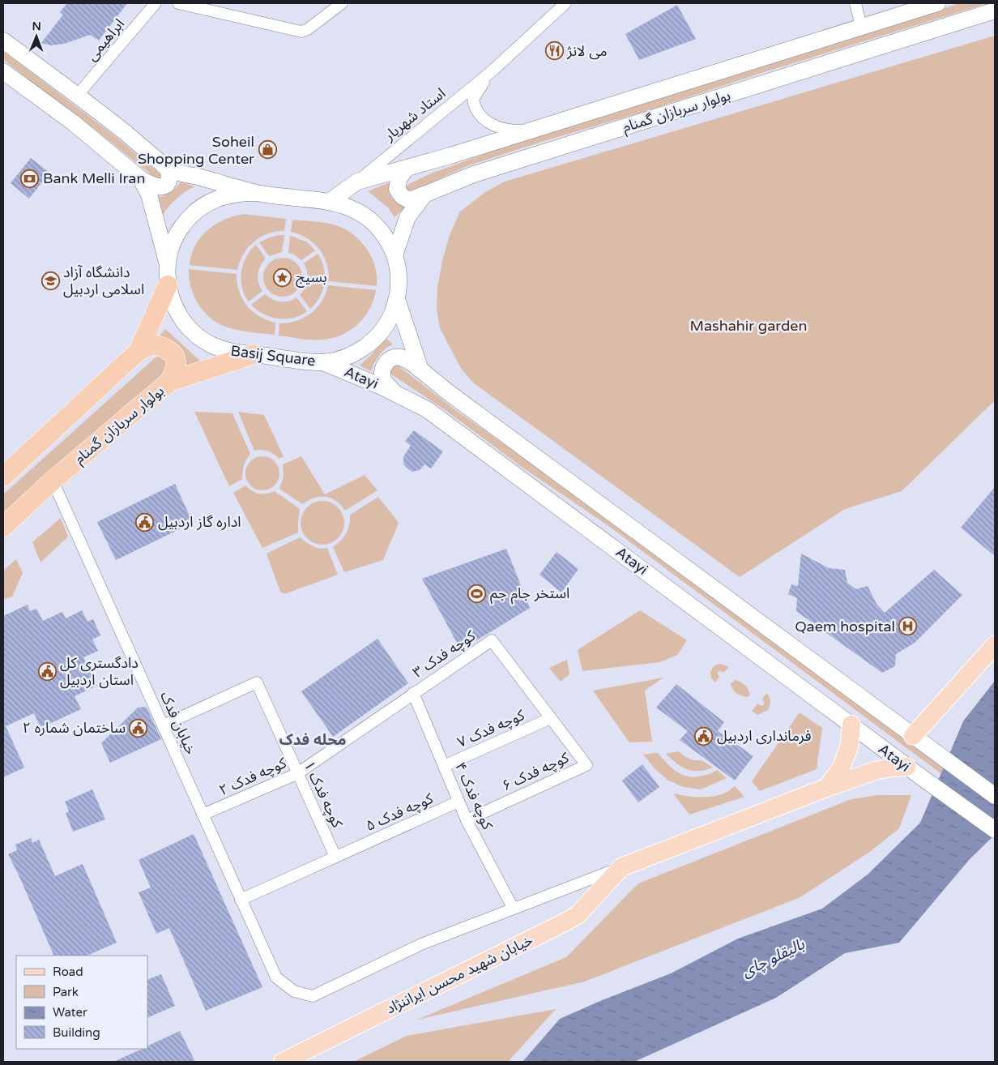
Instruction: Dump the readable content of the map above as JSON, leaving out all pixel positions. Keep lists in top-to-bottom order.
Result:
{
  "streets": {
    "highway": ["بولوار سربازان گمنام"],
    "main road": ["Basij Square", "Atayi", "خیابان شهید محسن ایراننژاد"],
    "street": [
      "ابراهیمی",
      "استاد شهریار",
      "کوچه فدک ۳",
      "خیابان فدک",
      "کوچه فدک ۷",
      "کوچه فدک ۶",
      "کوچه فدک ۲",
      "کوچه فدک ۱",
      "کوچه فدک ۴",
      "کوچه فدک ۵"
    ]
  },
  "crossings": [
    ["بولوار سربازان گمنام", "استاد شهریار"],
    ["بولوار سربازان گمنام", "Basij Square"],
    ["بولوار سربازان گمنام", "خیابان فدک"],
    ["Basij Square", "Atayi"],
    ["Atayi", "خیابان شهید محسن ایراننژاد"],
    ["کوچه فدک ۳", "کوچه فدک ۷"],
    ["کوچه فدک ۳", "کوچه فدک ۶"],
    ["کوچه فدک ۳", "کوچه فدک ۲"],
    ["کوچه فدک ۳", "کوچه فدک ۴"],
    ["خیابان فدک", "کوچه فدک ۲"],
    ["خیابان فدک", "کوچه فدک ۱"],
    ["خیابان فدک", "کوچه فدک ۵"],
    ["خیابان فدک", "خیابان شهید محسن ایراننژاد"],
    ["کوچه فدک ۷", "کوچه فدک ۶"],
    ["کوچه فدک ۷", "کوچه فدک ۴"],
    ["کوچه فدک ۶", "کوچه فدک ۴"],
    ["کوچه فدک ۲", "کوچه فدک ۱"],
    ["کوچه فدک ۲", "کوچه فدک ۴"],
    ["کوچه فدک ۱", "کوچه فدک ۵"],
    ["کوچه فدک ۴", "کوچه فدک ۵"],
    ["کوچه فدک ۴", "خیابان شهید محسن ایراننژاد"]
  ],
  "districts": ["محله فدک"],
  "water": ["بالیقلو چای"],
  "parks": ["Mashahir garden"],
  "places": {
    "restaurant": ["می لانژ"],
    "shop": ["Soheil Shopping Center"],
    "bank": ["Bank Melli Iran"],
    "place": ["بسیج"],
    "school or university": ["دانشگاه آزاد اسلامی اردبیل"],
    "public building": [
      "اداره گاز اردبیل",
      "دادگستری کل استان اردبیل",
      "ساختمان شماره ۲",
      "فرمانداری اردبیل"
    ],
    "sports": ["استخر جام جم"],
    "hospital": ["Qaem hospital"]
  },
  "legend": [
    "Road",
    "Park",
    "Water",
    "Building"
  ],
  "north": "top"
}
